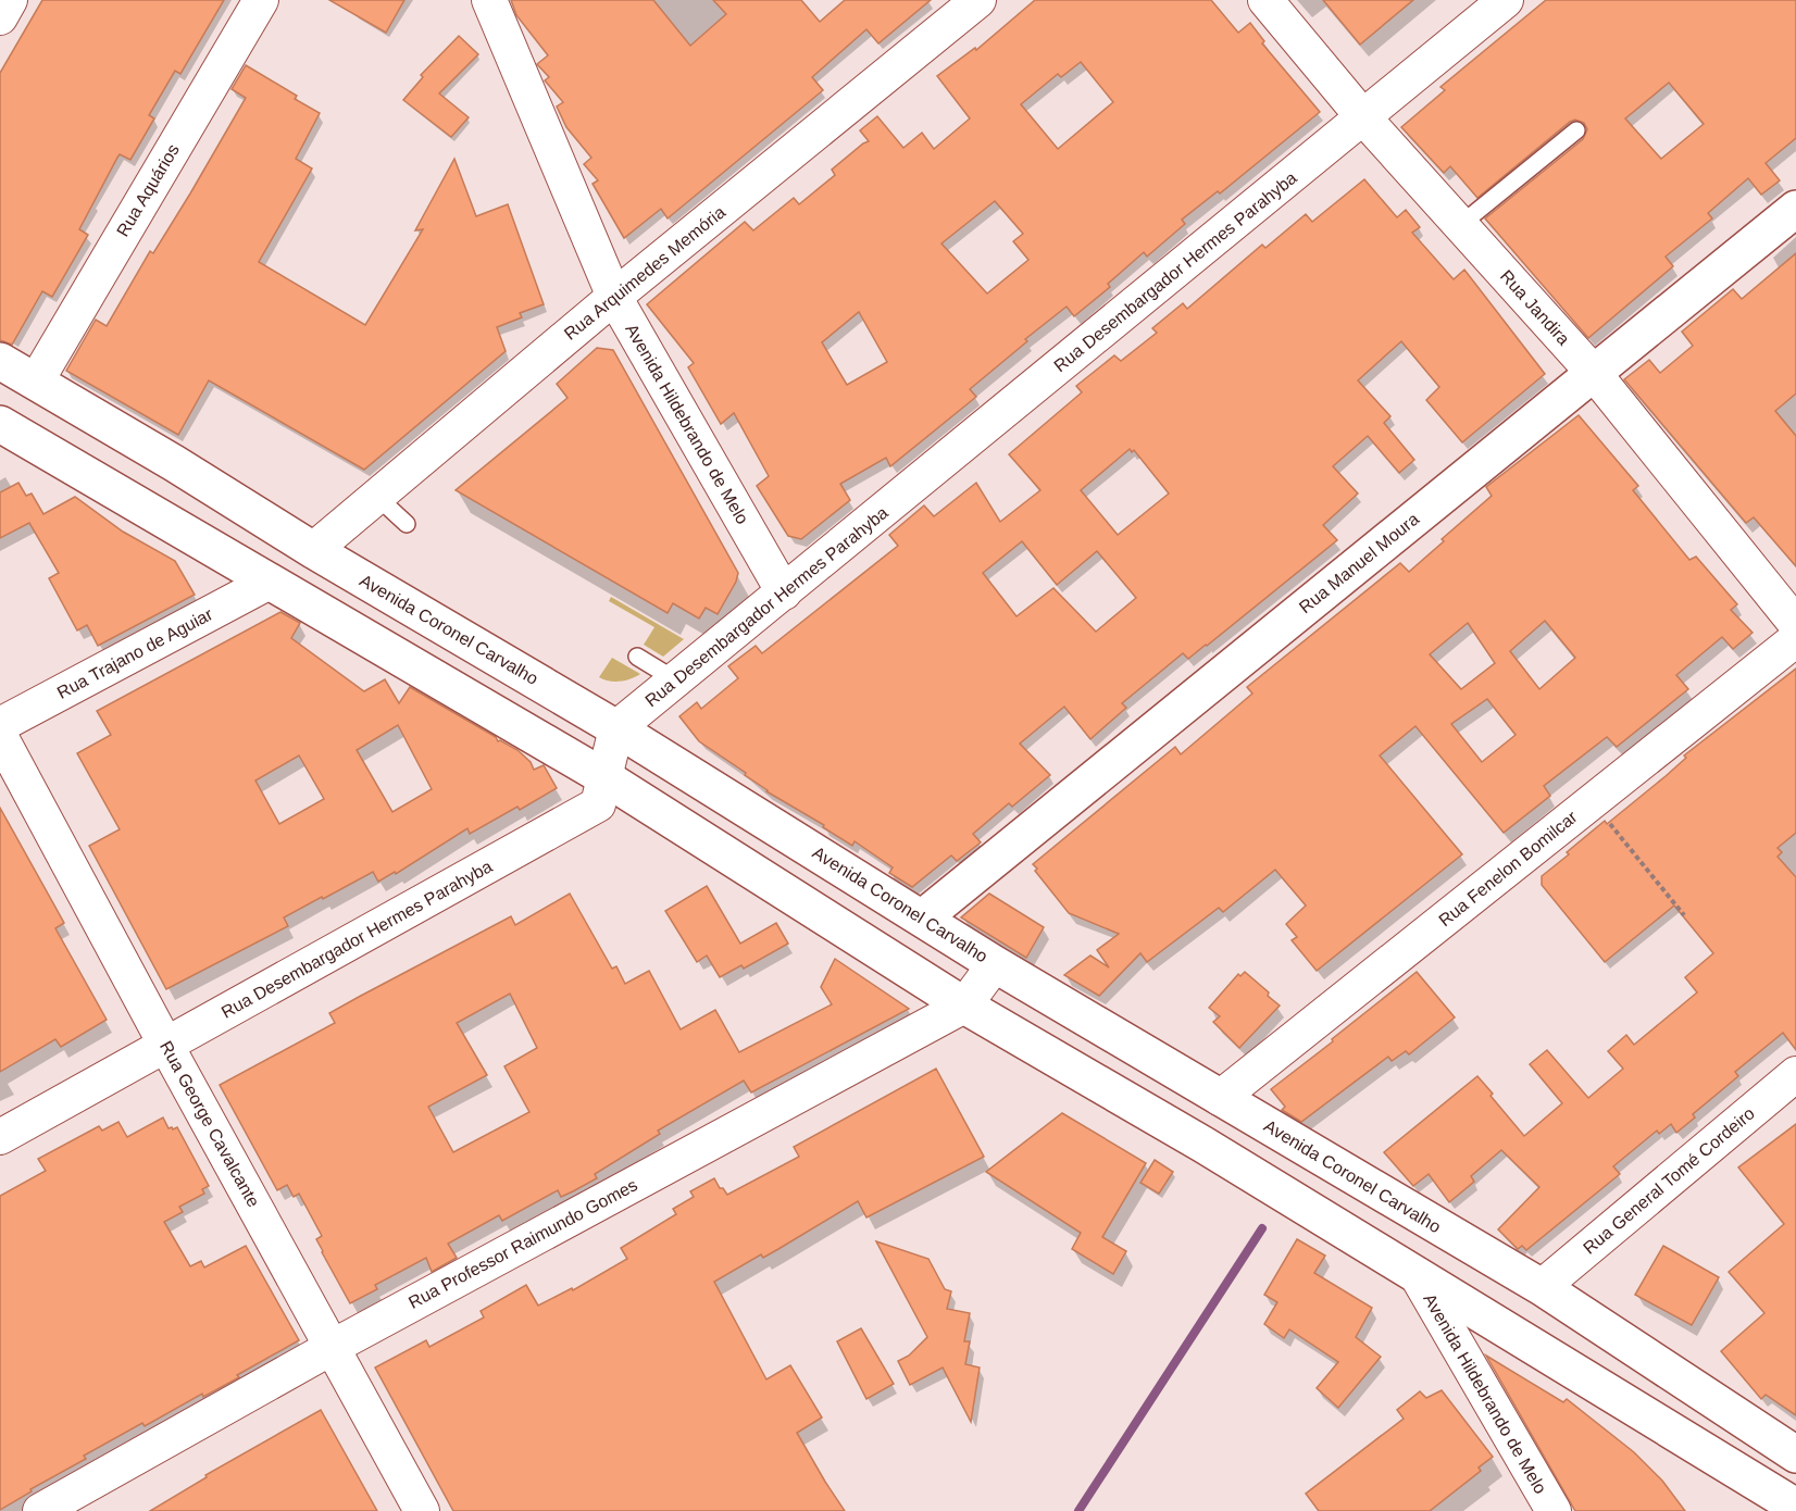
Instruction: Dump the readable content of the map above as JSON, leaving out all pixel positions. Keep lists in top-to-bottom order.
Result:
{
  "streets": {
    "main road": ["Rua Manuel Moura", "Avenida Coronel Carvalho"],
    "street": [
      "Rua Aquários",
      "Rua Desembargador Hermes Parahyba",
      "Rua Arquimedes Memória",
      "Rua Jandira",
      "Avenida Hildebrando de Melo",
      "Rua Trajano de Aguiar",
      "Rua Fenelon Bomilcar",
      "Rua George Cavalcante",
      "Rua General Tomé Cordeiro",
      "Rua Professor Raimundo Gomes"
    ]
  },
  "crossings": [
    ["Rua Aquários", "Avenida Coronel Carvalho"],
    ["Rua Desembargador Hermes Parahyba", "Rua Jandira"],
    ["Rua Desembargador Hermes Parahyba", "Avenida Hildebrando de Melo"],
    ["Rua Desembargador Hermes Parahyba", "Avenida Coronel Carvalho"],
    ["Rua Desembargador Hermes Parahyba", "Rua George Cavalcante"],
    ["Rua Arquimedes Memória", "Avenida Hildebrando de Melo"],
    ["Rua Arquimedes Memória", "Avenida Coronel Carvalho"],
    ["Rua Jandira", "Rua Manuel Moura"],
    ["Rua Manuel Moura", "Avenida Coronel Carvalho"],
    ["Avenida Coronel Carvalho", "Rua Fenelon Bomilcar"],
    ["Avenida Coronel Carvalho", "Rua General Tomé Cordeiro"],
    ["Avenida Coronel Carvalho", "Rua Professor Raimundo Gomes"],
    ["Rua George Cavalcante", "Rua Professor Raimundo Gomes"]
  ]
}
